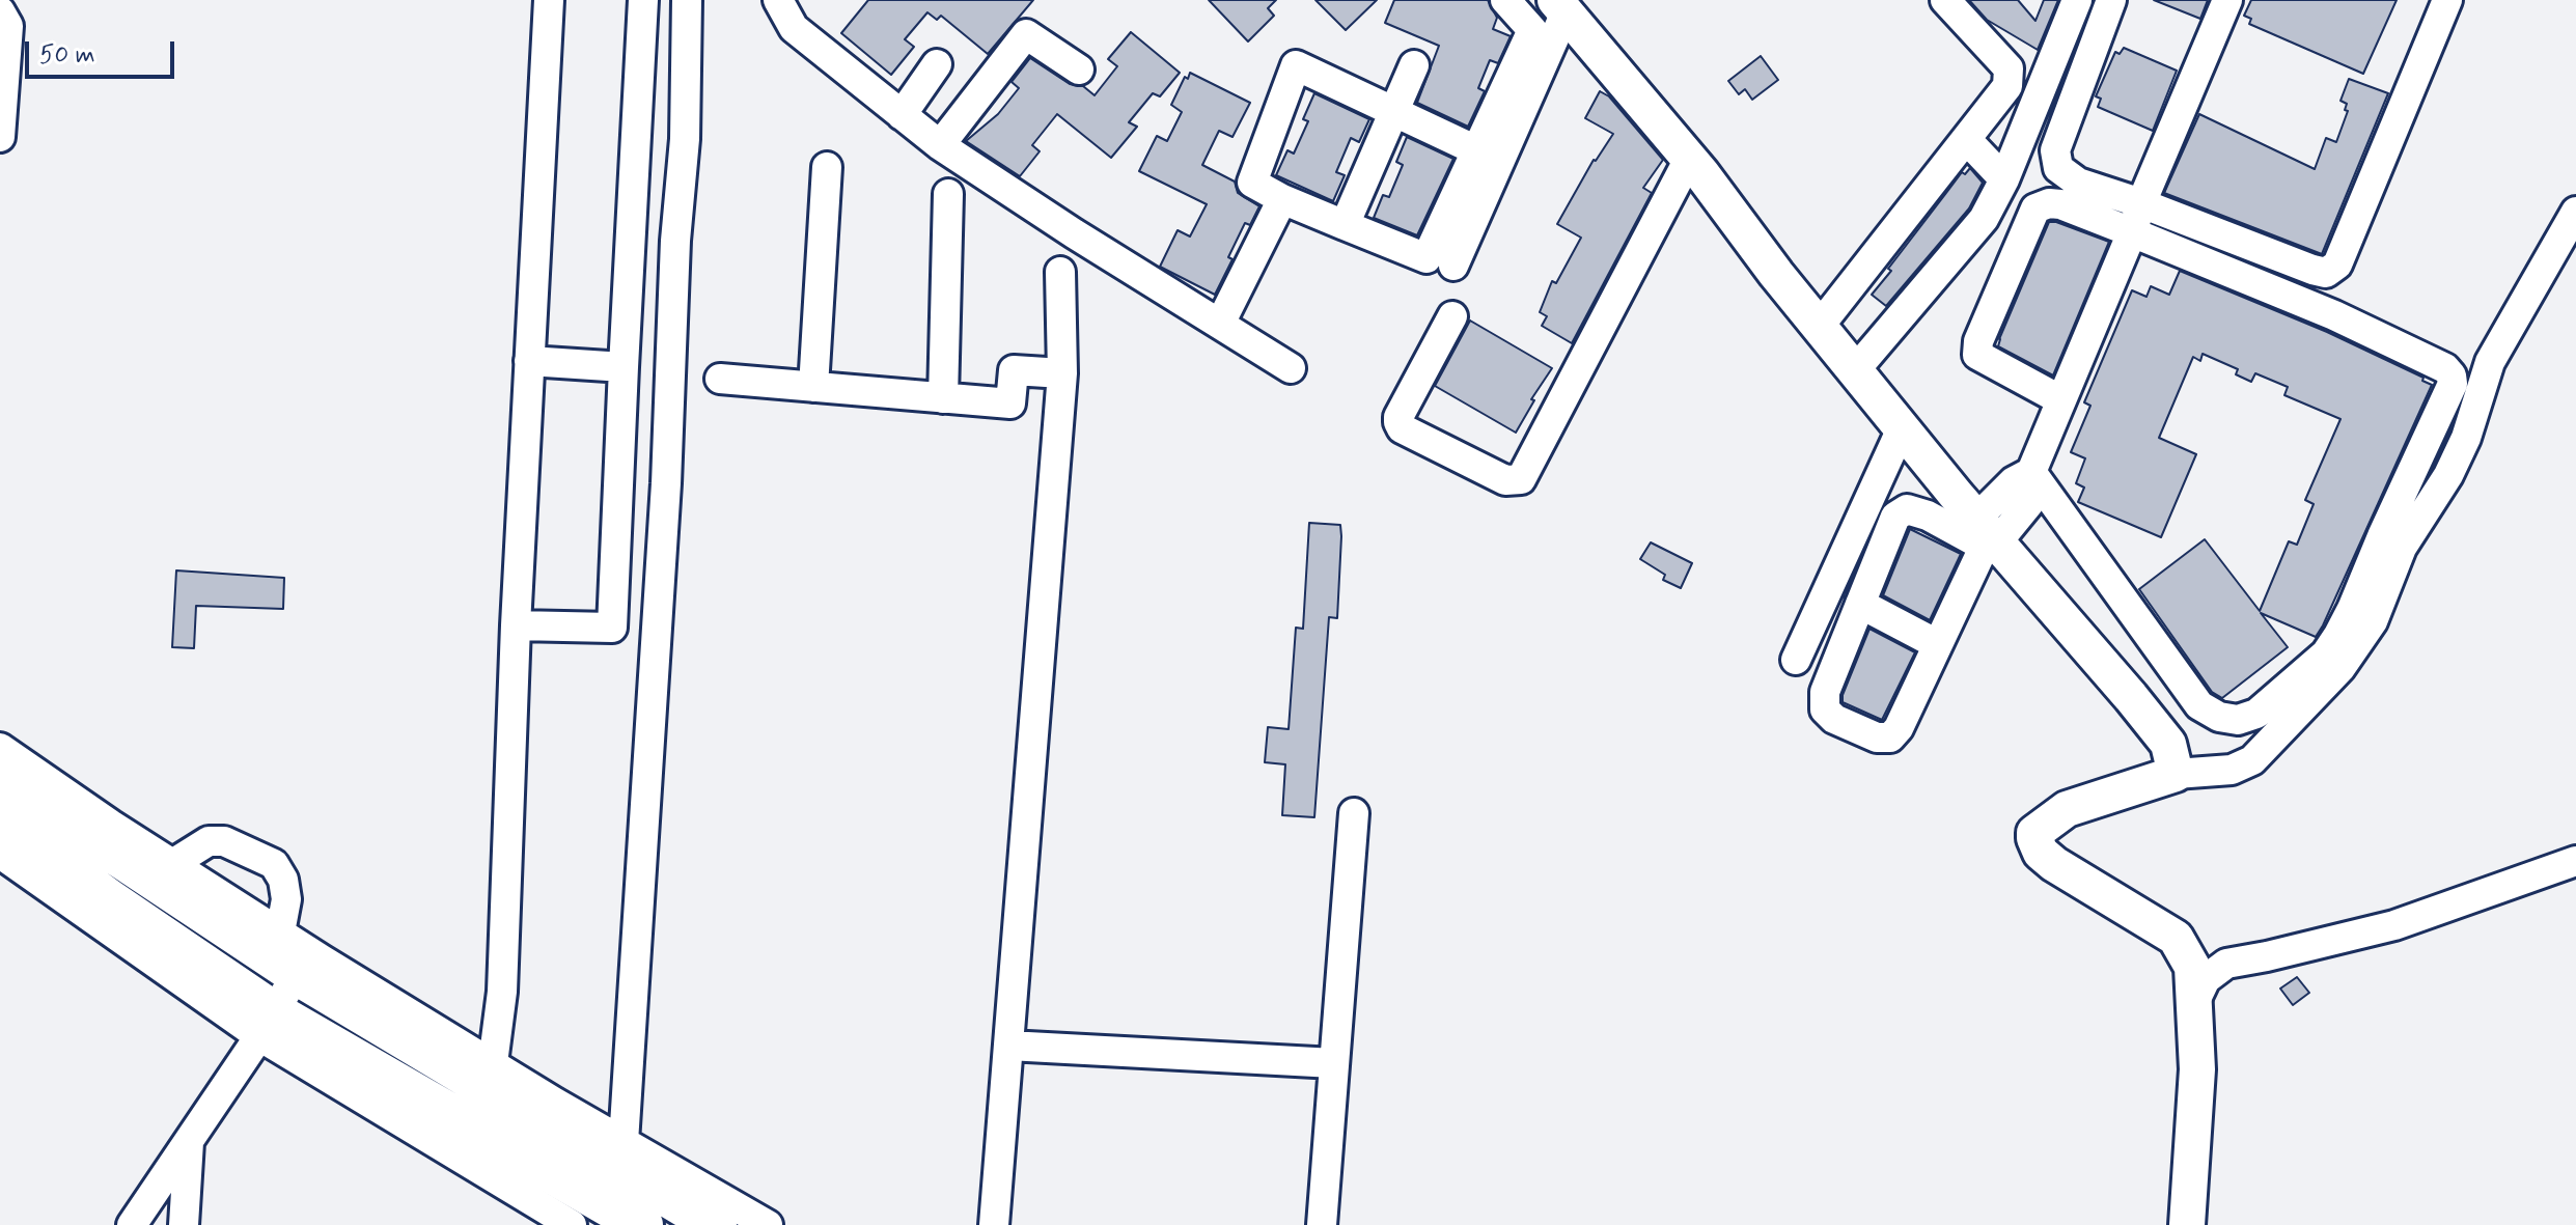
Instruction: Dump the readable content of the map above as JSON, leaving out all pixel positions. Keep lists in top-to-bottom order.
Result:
{
  "scale_bar": "50 m"
}
